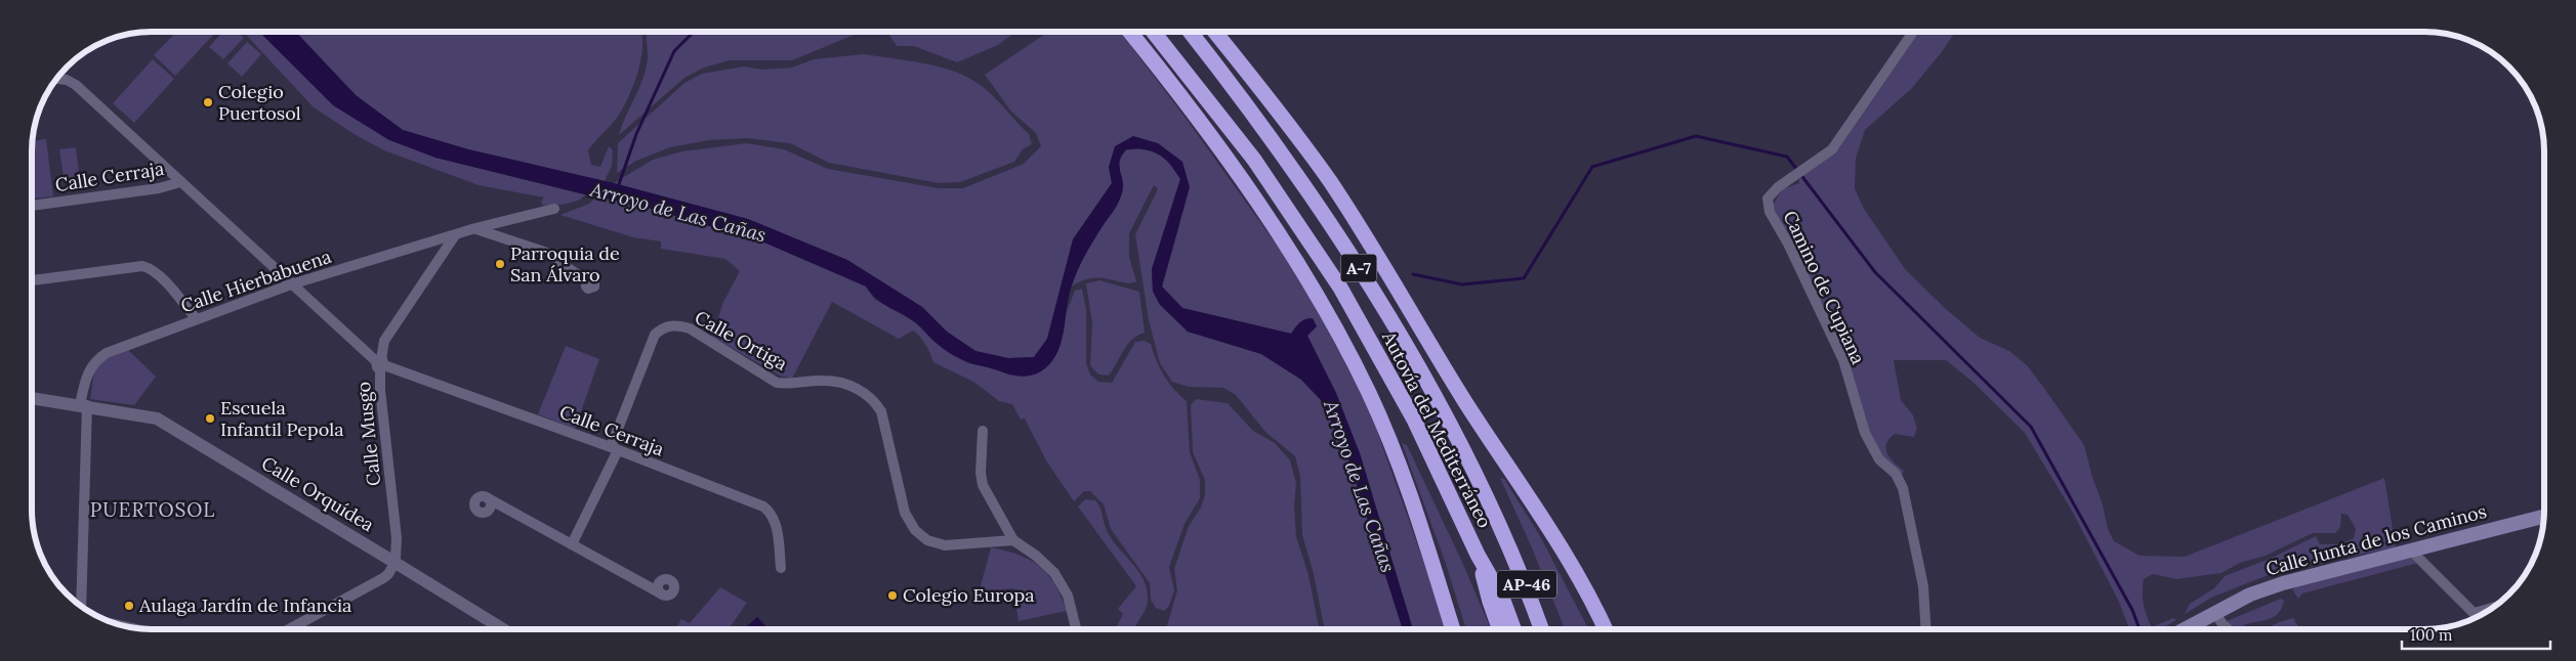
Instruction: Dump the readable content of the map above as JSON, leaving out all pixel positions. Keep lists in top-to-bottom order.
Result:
{
  "streets": {
    "highway": ["A-7", "Autovía del Mediterráneo", "AP-46"],
    "main road": ["Calle Junta de los Caminos"],
    "street": [
      "Calle Cerraja",
      "Calle Hierbabuena",
      "Camino de Cupiana",
      "Calle Ortiga",
      "Calle Musgo",
      "Calle Orquídea"
    ]
  },
  "crossings": [
    ["Calle Cerraja", "Calle Hierbabuena"],
    ["Calle Cerraja", "Calle Ortiga"],
    ["Calle Cerraja", "Calle Musgo"],
    ["Calle Hierbabuena", "Calle Musgo"],
    ["Calle Hierbabuena", "Calle Orquídea"],
    ["Autovía del Mediterráneo", "AP-46"],
    ["Calle Musgo", "Calle Orquídea"]
  ],
  "districts": ["PUERTOSOL"],
  "water": ["Arroyo de Las Cañas"],
  "places": [
    "Colegio Puertosol",
    "Parroquia de San Álvaro",
    "Escuela Infantil Pepola",
    "Colegio Europa",
    "Aulaga Jardín de Infancia"
  ],
  "scale_bar": "100 m"
}
